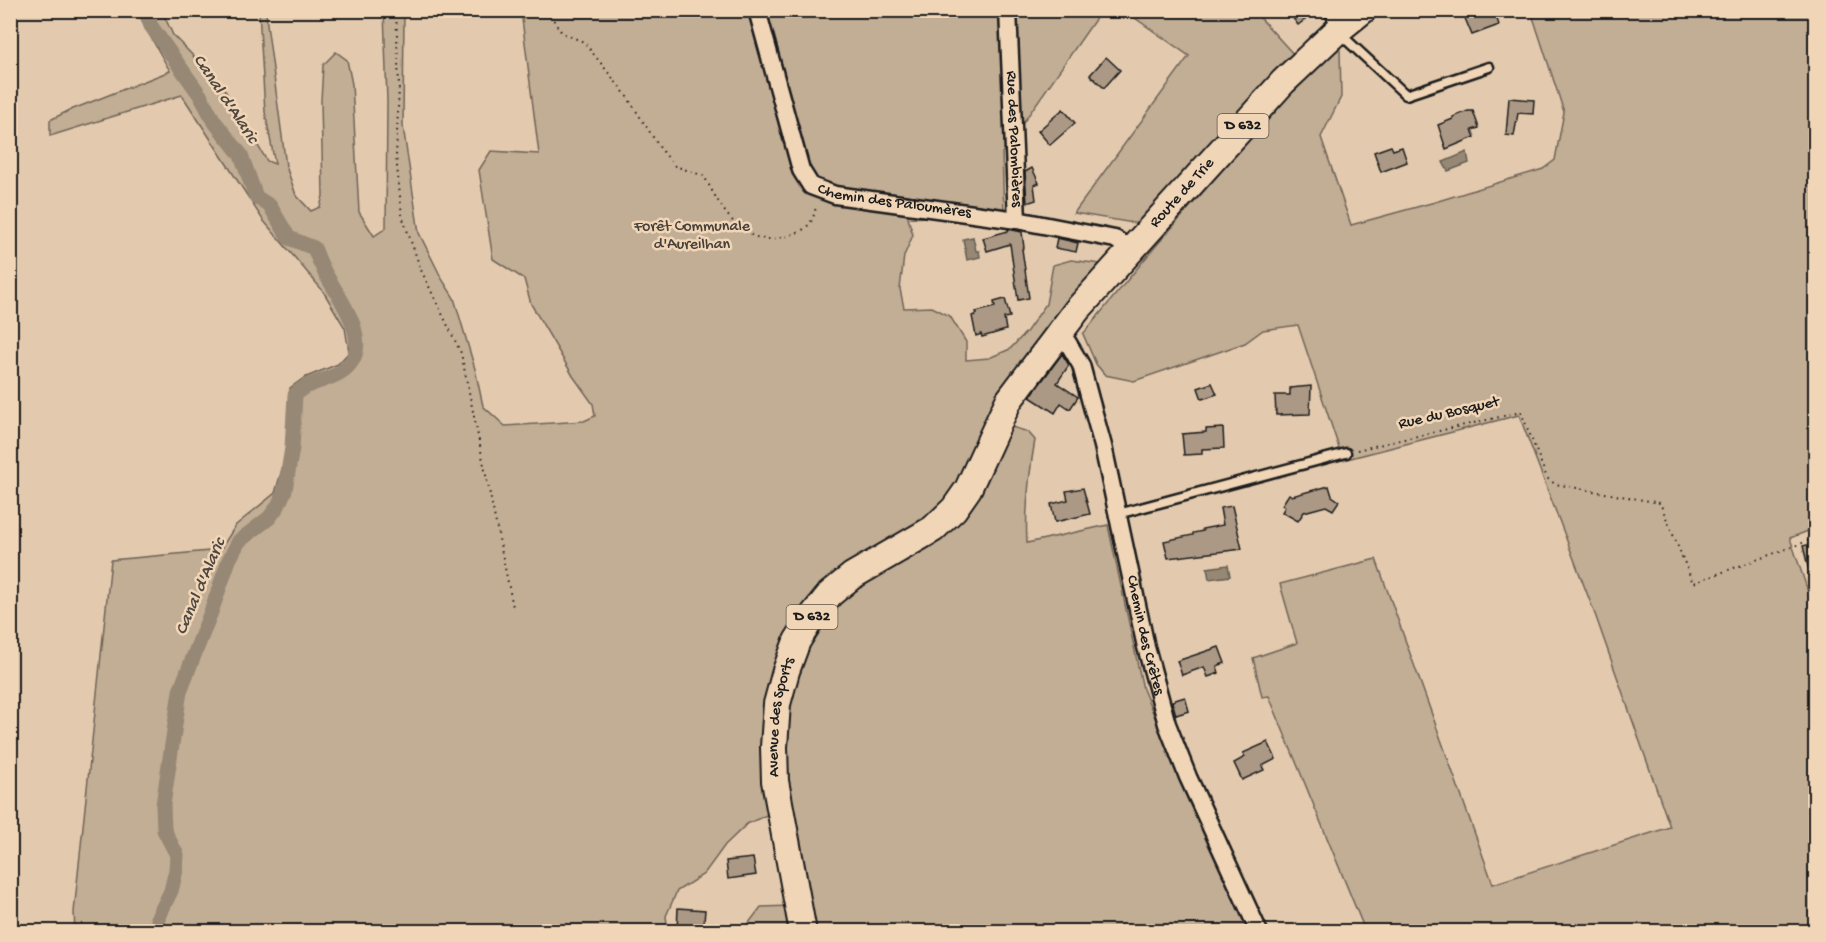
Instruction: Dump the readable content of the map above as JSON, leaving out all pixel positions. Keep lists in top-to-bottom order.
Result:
{
  "streets": {
    "main road": ["D 632", "Route de Trie", "Avenue des Sports"],
    "street": ["Rue des Palombières", "Chemin des Paloumères", "Chemin des Crêtes"],
    "path": ["Rue du Bosquet"]
  },
  "crossings": [
    ["D 632", "Rue des Palombières"],
    ["D 632", "Route de Trie"],
    ["D 632", "Chemin des Crêtes"],
    ["D 632", "Avenue des Sports"],
    ["Rue des Palombières", "Route de Trie"],
    ["Rue des Palombières", "Chemin des Paloumères"],
    ["Chemin des Crêtes", "Avenue des Sports"]
  ],
  "water": ["Canal d'Alaric"],
  "parks": ["Forêt Communale d'Aureilhan"]
}
